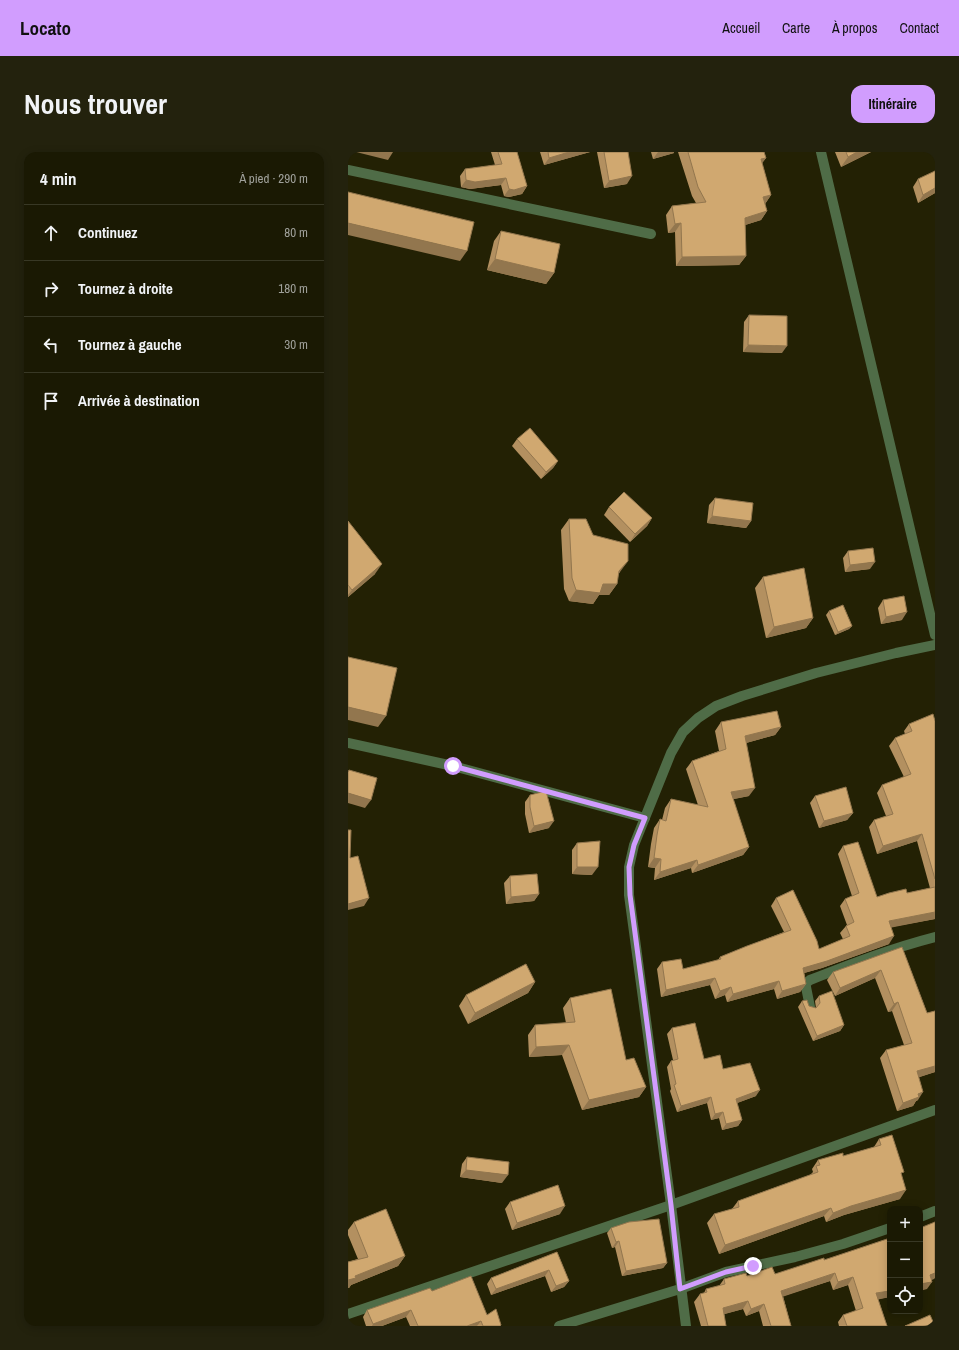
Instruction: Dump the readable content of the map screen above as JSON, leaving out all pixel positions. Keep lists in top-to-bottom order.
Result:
{
  "page": {
    "header": "Locato",
    "nav": [
      "Accueil",
      "Carte",
      "À propos",
      "Contact"
    ],
    "title": "Nous trouver",
    "buttons": "Itinéraire",
    "heading": ["4 min", "À pied · 290 m"],
    "list": [
      ["Continuez", "80 m"],
      ["Tournez à droite", "180 m"],
      ["Tournez à gauche", "30 m"],
      "Arrivée à destination"
    ],
    "map_buttons": ["+", "−"]
  }
}
